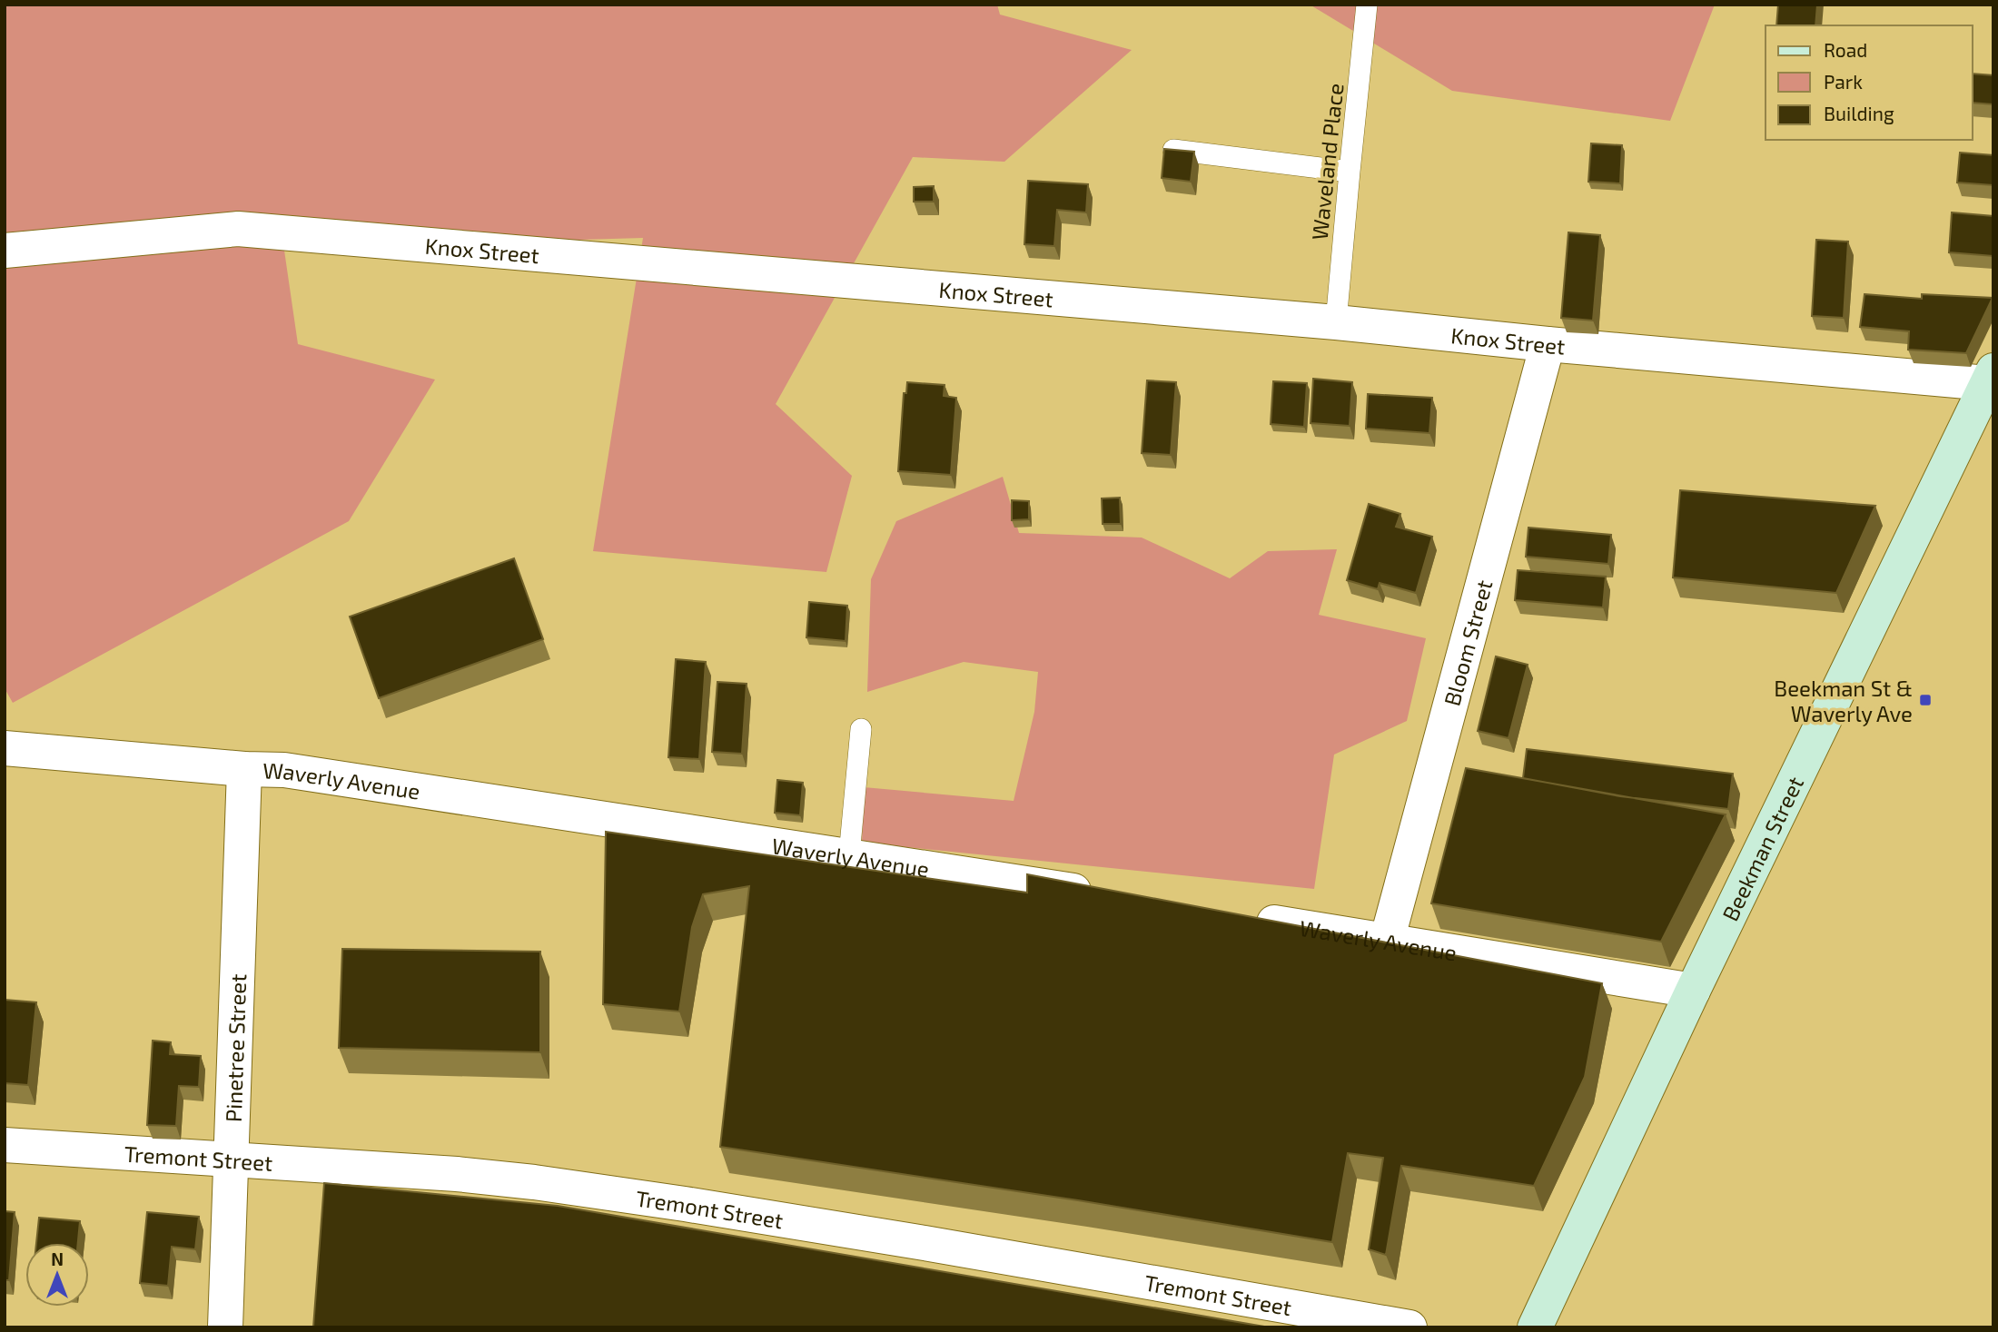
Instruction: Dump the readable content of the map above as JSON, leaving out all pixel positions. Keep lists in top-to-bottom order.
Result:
{
  "streets": {
    "main road": ["Beekman Street"],
    "street": [
      "Knox Street",
      "Bloom Street",
      "Waverly Avenue",
      "Pinetree Street",
      "Tremont Street"
    ],
    "lane": ["Waveland Place"]
  },
  "crossings": [
    ["Waveland Place", "Knox Street"],
    ["Knox Street", "Bloom Street"],
    ["Knox Street", "Beekman Street"],
    ["Bloom Street", "Waverly Avenue"],
    ["Waverly Avenue", "Beekman Street"],
    ["Waverly Avenue", "Pinetree Street"],
    ["Pinetree Street", "Tremont Street"]
  ],
  "places": {
    "transit": ["Beekman St & Waverly Ave"]
  },
  "legend": ["Road", "Park", "Building"],
  "north": "top"
}
